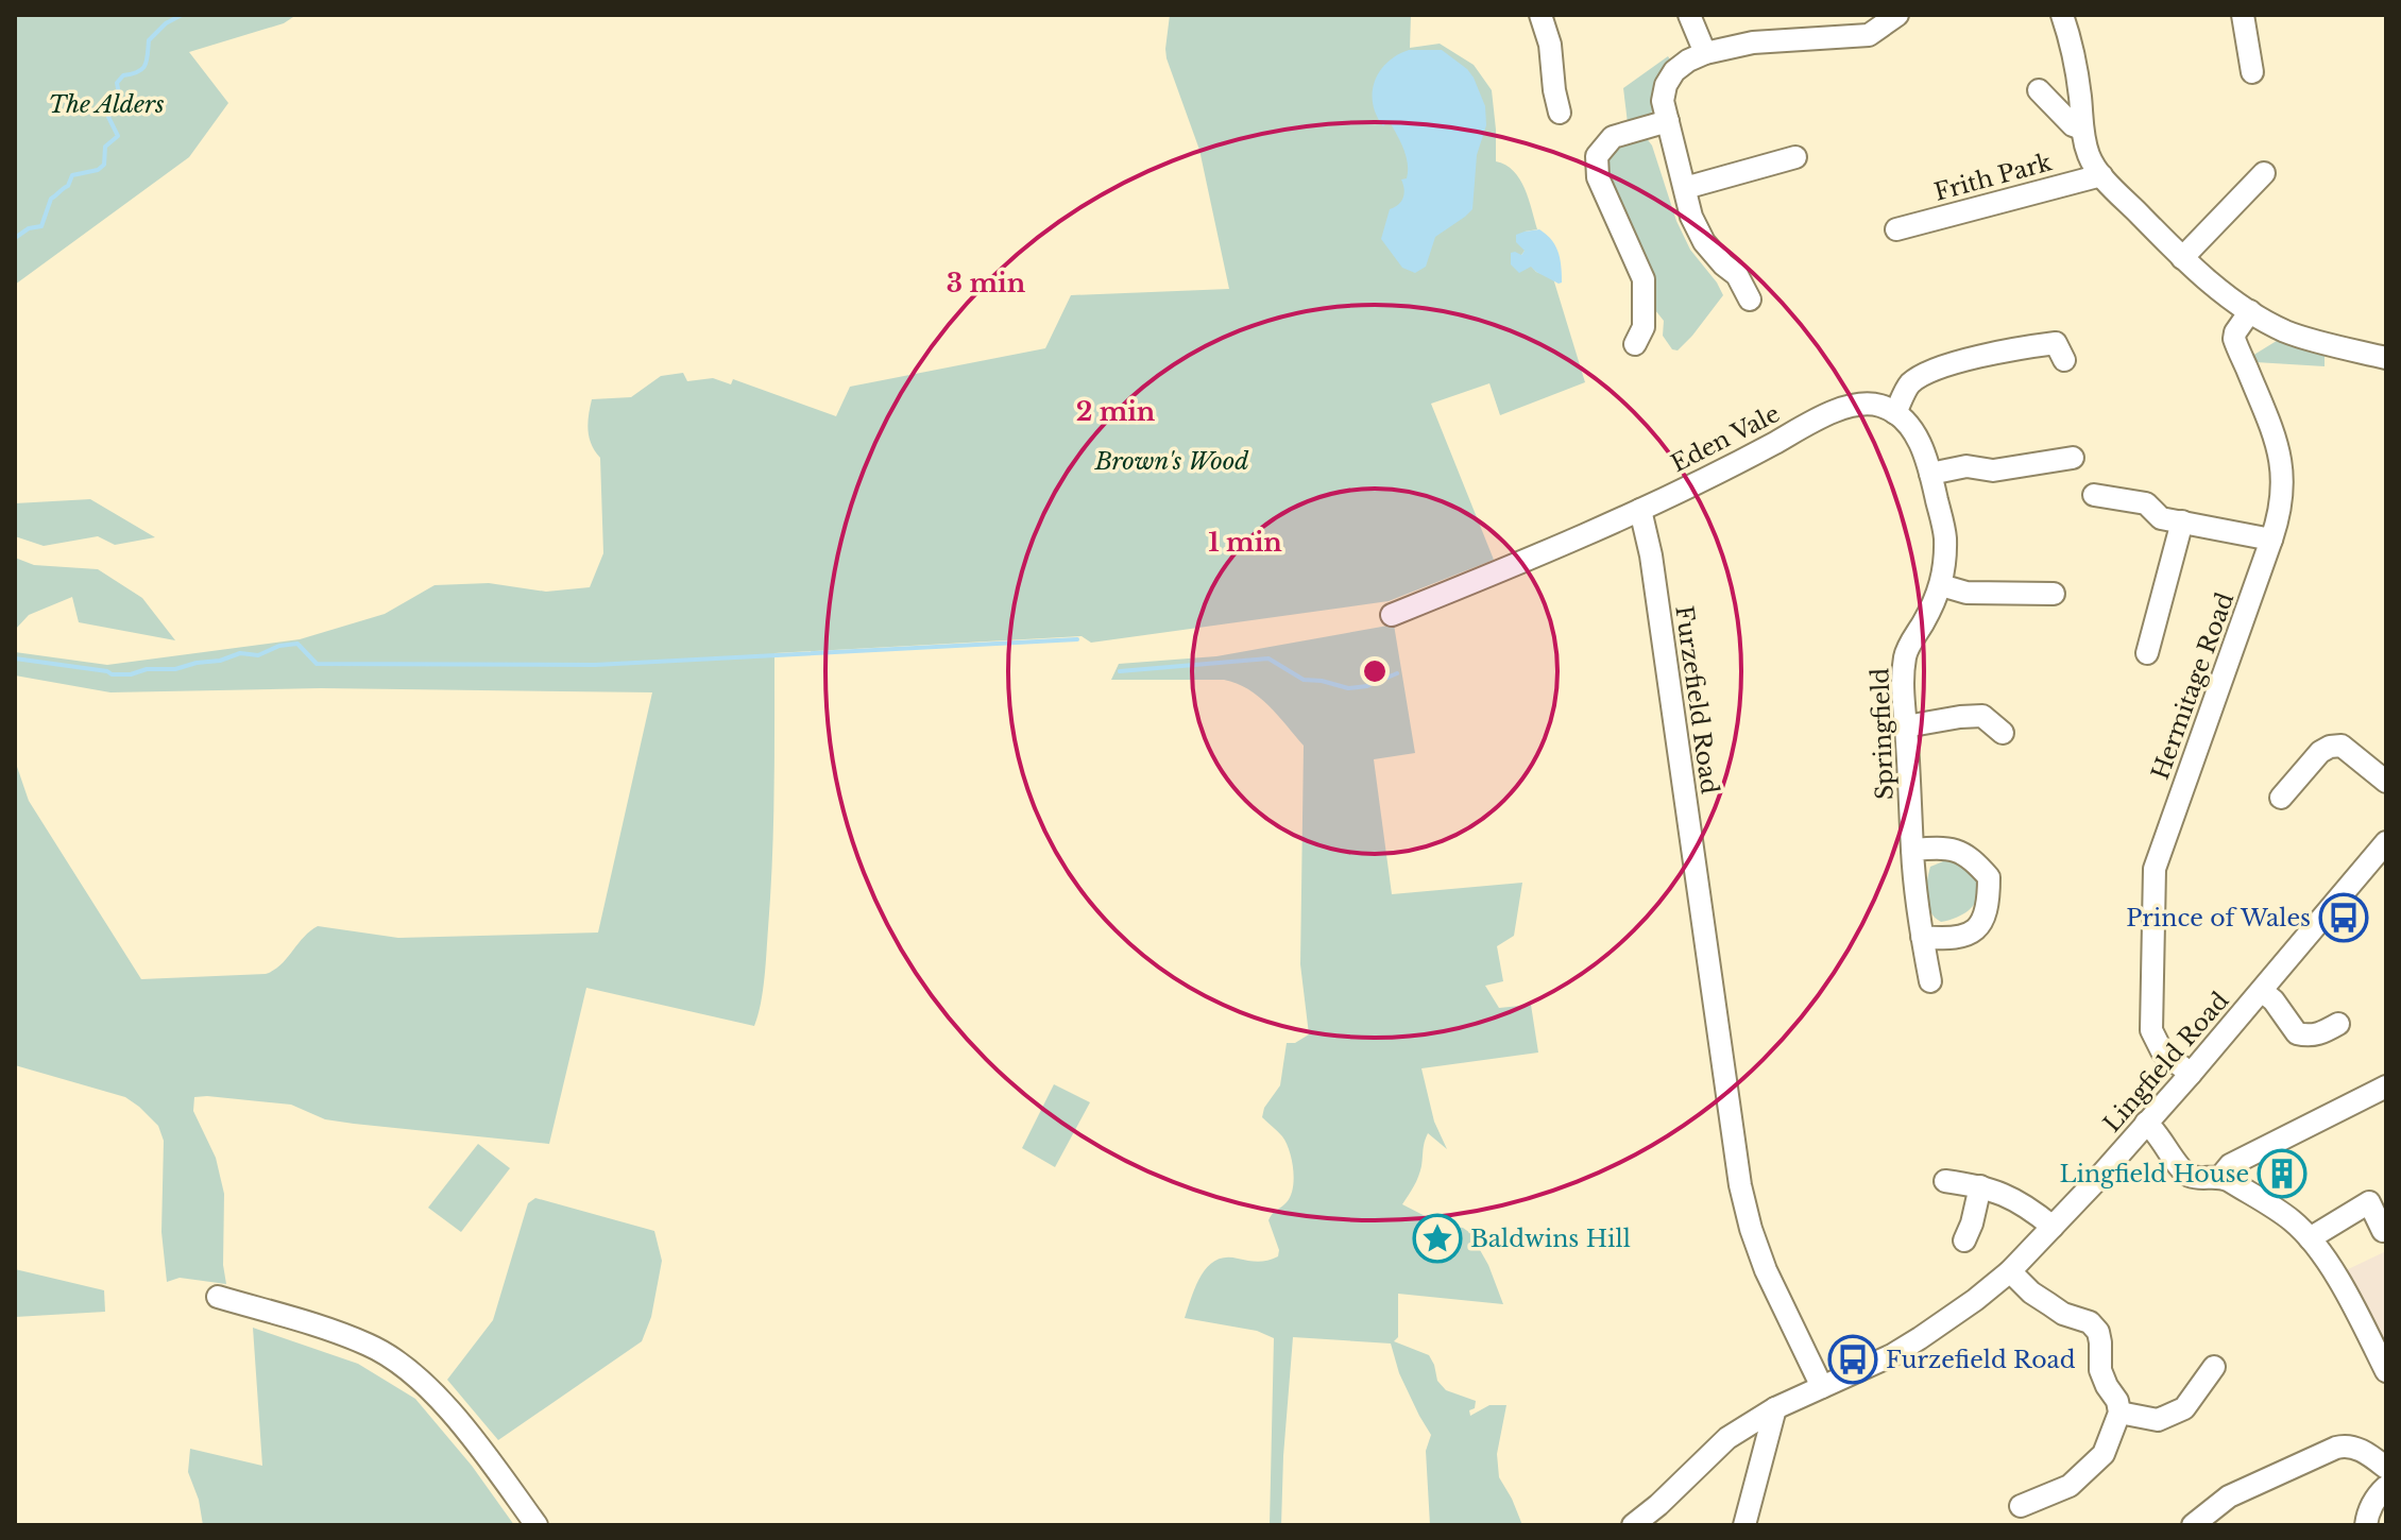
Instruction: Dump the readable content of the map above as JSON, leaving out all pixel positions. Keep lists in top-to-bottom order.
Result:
{
  "streets": {
    "street": [
      "Frith Park",
      "Eden Vale",
      "Hermitage Road",
      "Furzefield Road",
      "Springfield",
      "Lingfield Road"
    ]
  },
  "crossings": [
    ["Eden Vale", "Furzefield Road"],
    ["Eden Vale", "Springfield"],
    ["Hermitage Road", "Lingfield Road"],
    ["Furzefield Road", "Lingfield Road"]
  ],
  "parks": ["The Alders", "Brown's Wood"],
  "places": {
    "bus stop": ["Prince of Wales", "Furzefield Road"],
    "building": ["Lingfield House"],
    "place": ["Baldwins Hill"]
  },
  "rings": ["3 min", "2 min", "1 min"]
}
